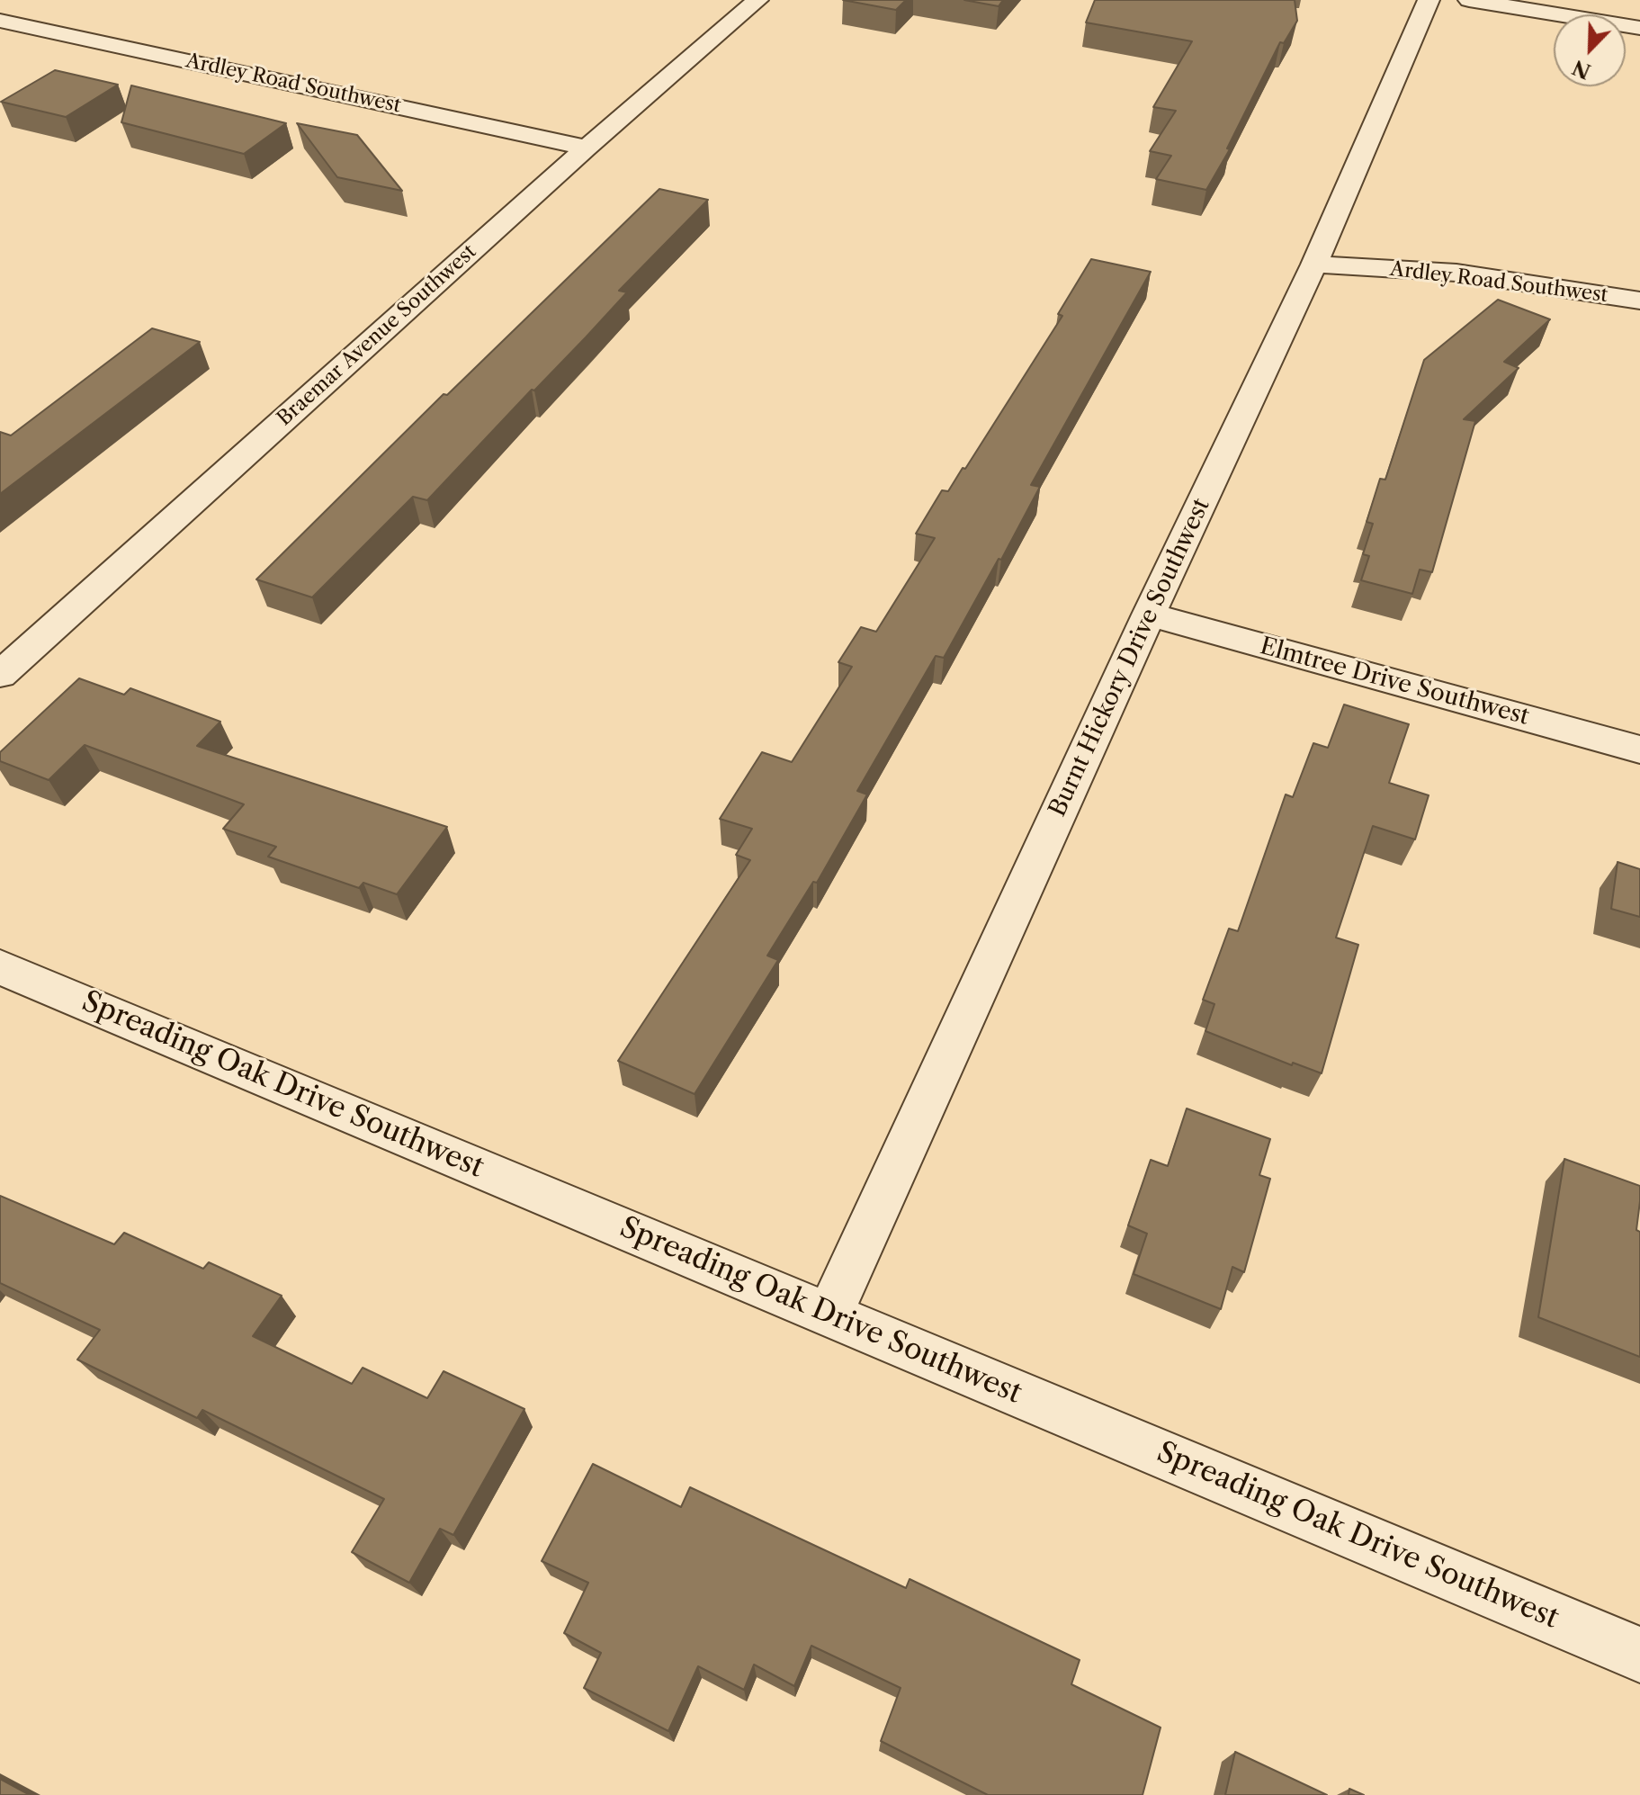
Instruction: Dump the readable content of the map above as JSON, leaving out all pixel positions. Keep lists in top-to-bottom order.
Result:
{
  "streets": {
    "street": [
      "Ardley Road Southwest",
      "Braemar Avenue Southwest",
      "Burnt Hickory Drive Southwest",
      "Elmtree Drive Southwest",
      "Spreading Oak Drive Southwest"
    ]
  },
  "crossings": [
    ["Ardley Road Southwest", "Braemar Avenue Southwest"],
    ["Ardley Road Southwest", "Burnt Hickory Drive Southwest"],
    ["Burnt Hickory Drive Southwest", "Elmtree Drive Southwest"],
    ["Burnt Hickory Drive Southwest", "Spreading Oak Drive Southwest"]
  ],
  "north": "bottom left"
}
